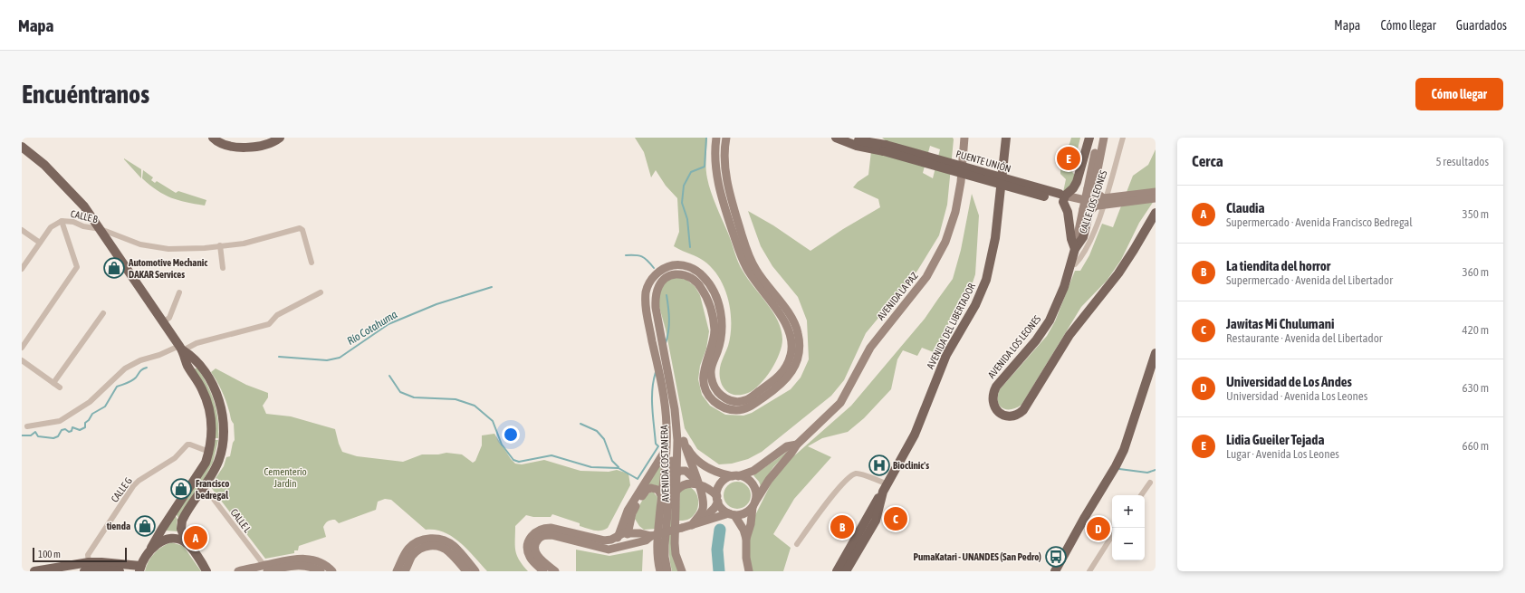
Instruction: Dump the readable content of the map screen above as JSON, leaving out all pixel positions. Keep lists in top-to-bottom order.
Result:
{
  "streets": {
    "main road": [
      "PUENTE UNIÓN",
      "AVENIDA LA PAZ",
      "AVENIDA DEL LIBERTADOR",
      "AVENIDA LOS LEONES",
      "AVENIDA COSTANERA"
    ],
    "street": [
      "CALLE LOS LEONES",
      "CALLE B",
      "CALLE G",
      "CALLE L"
    ]
  },
  "crossings": [
    ["CALLE LOS LEONES", "AVENIDA LOS LEONES"]
  ],
  "water": ["Río Cotahuma"],
  "parks": ["Cementerio Jardín"],
  "places": {
    "shop": ["Automotive Mechanic DAKAR Services", "Francisco bedregal", "tienda"],
    "hospital": ["Bioclinic's"],
    "bus stop": ["PumaKatari - UNANDES (San Pedro)"]
  },
  "scale_bar": "100 m",
  "page": {
    "header": "Mapa",
    "nav": ["Mapa", "Cómo llegar", "Guardados"],
    "buttons": "Cómo llegar",
    "title": "Encuéntranos",
    "heading": ["Cerca", "5 resultados"],
    "pins": [
      "E",
      "C",
      "B",
      "D",
      "A"
    ],
    "list": [
      {
        "mark": "A",
        "name": "Claudia",
        "note": "Supermercado · Avenida Francisco Bedregal",
        "value": "350 m"
      },
      {
        "mark": "B",
        "name": "La tiendita del horror",
        "note": "Supermercado · Avenida del Libertador",
        "value": "360 m"
      },
      {
        "mark": "C",
        "name": "Jawitas Mi Chulumani",
        "note": "Restaurante · Avenida del Libertador",
        "value": "420 m"
      },
      {
        "mark": "D",
        "name": "Universidad de Los Andes",
        "note": "Universidad · Avenida Los Leones",
        "value": "630 m"
      },
      {
        "mark": "E",
        "name": "Lidia Gueiler Tejada",
        "note": "Lugar · Avenida Los Leones",
        "value": "660 m"
      }
    ],
    "map_buttons": ["+", "−"],
    "scale": "100 m"
  }
}
